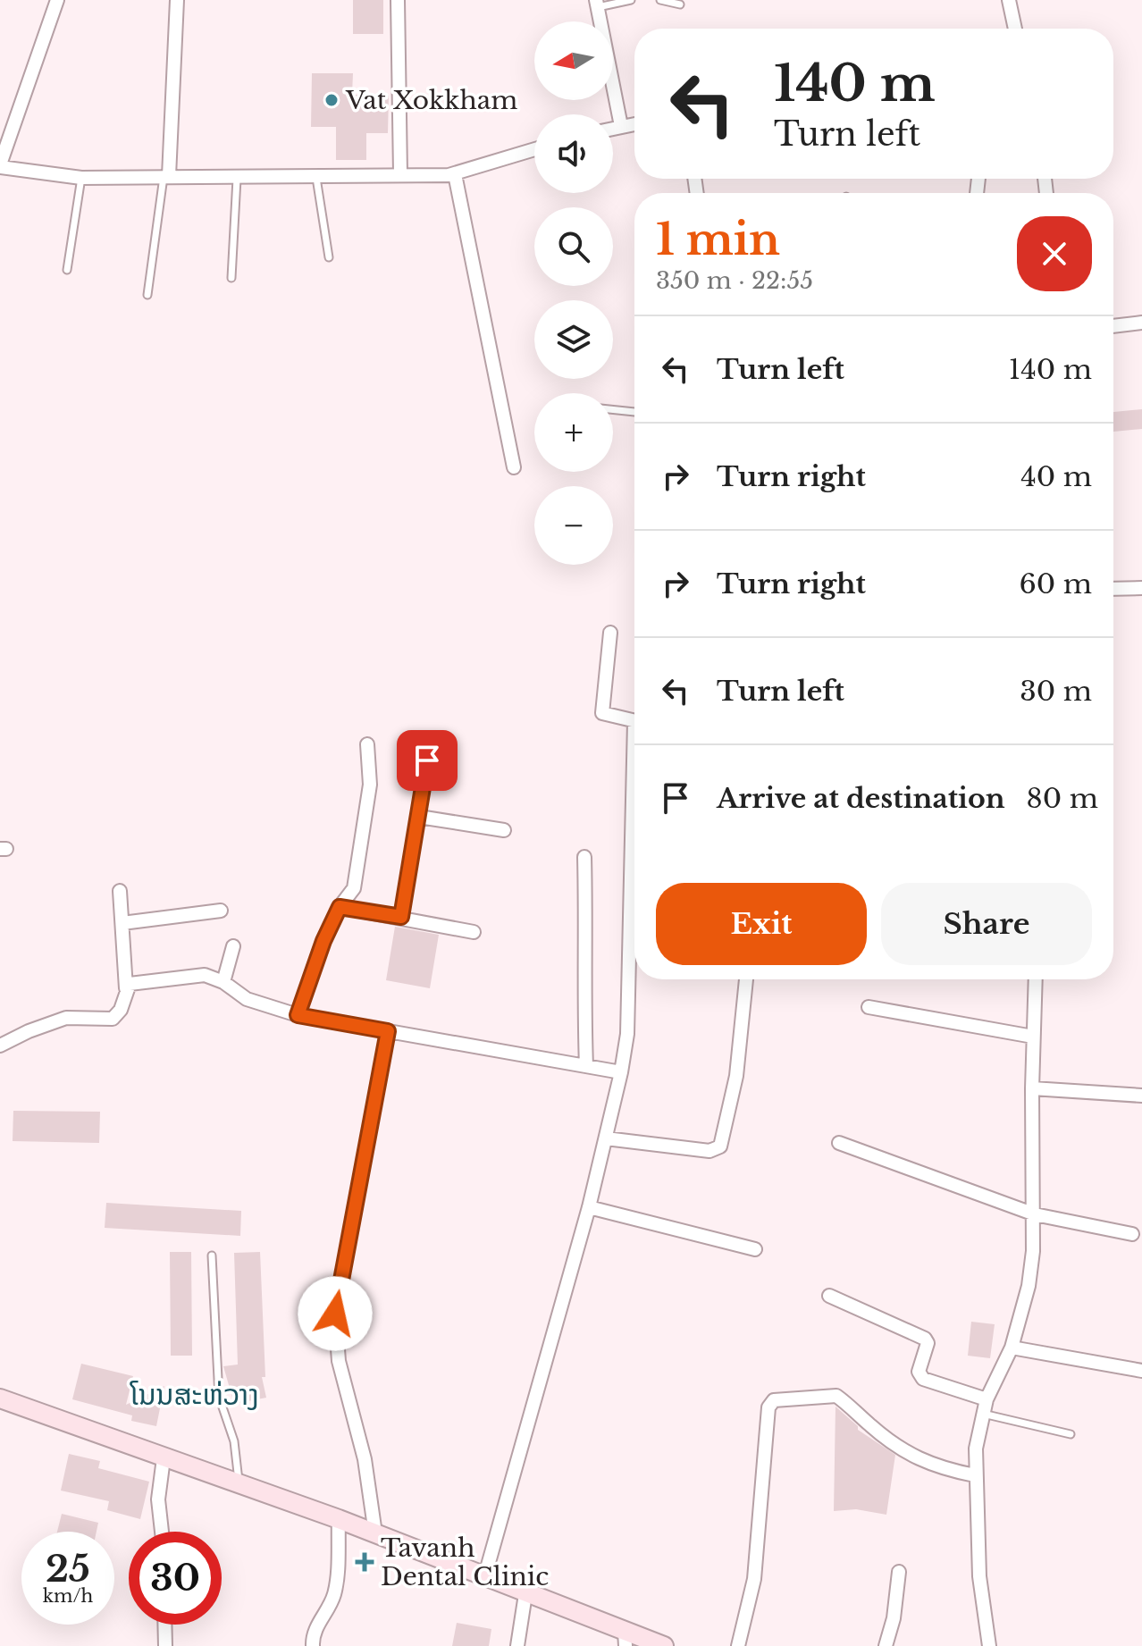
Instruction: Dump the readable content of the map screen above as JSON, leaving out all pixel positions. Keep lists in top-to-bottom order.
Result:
{
  "districts": ["ໂນນສະຫ່ວາງ"],
  "places": {
    "other": ["Vat Xokkham"],
    "health": ["Tavanh Dental Clinic"]
  },
  "north": "left",
  "page": {
    "map_buttons": ["+", "−"],
    "turn": ["140 m", "Turn left"],
    "heading": ["1 min", "350 m · 22:55"],
    "list": [
      {
        "name": "Turn left",
        "value": "140 m"
      },
      {
        "name": "Turn right",
        "value": "40 m"
      },
      {
        "name": "Turn right",
        "value": "60 m"
      },
      {
        "name": "Turn left",
        "value": "30 m"
      },
      {
        "name": "Arrive at destination",
        "value": "80 m"
      }
    ],
    "buttons": ["Exit", "Share"],
    "speed": "25 km/h",
    "limit": "30"
  }
}
